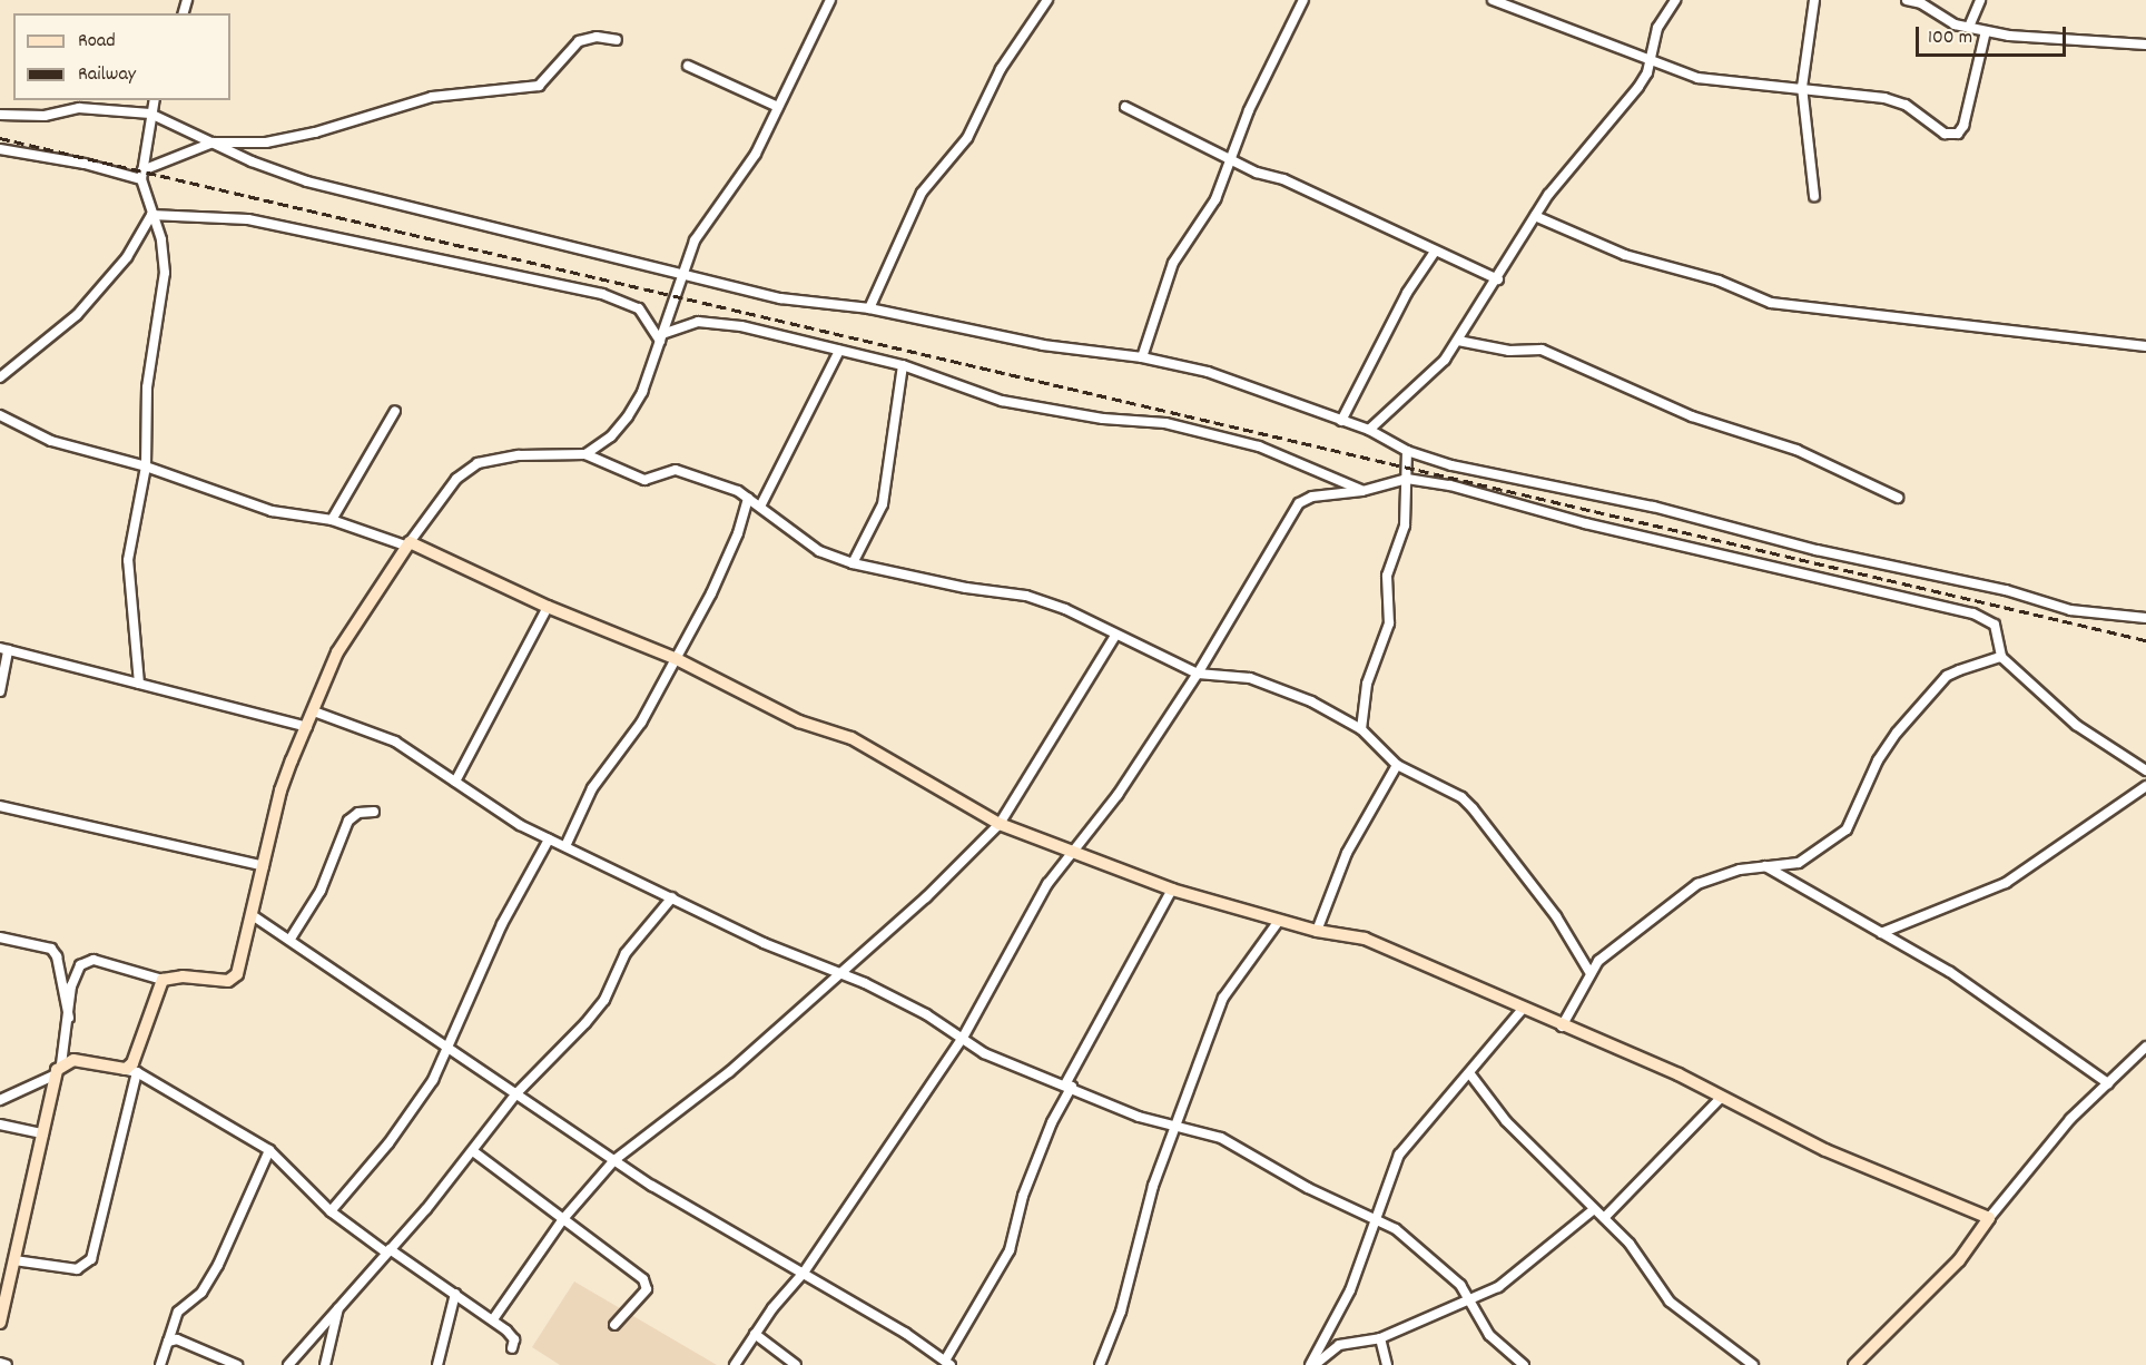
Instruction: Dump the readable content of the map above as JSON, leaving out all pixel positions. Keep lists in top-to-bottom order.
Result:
{
  "legend": ["Road", "Railway"],
  "scale_bar": "100 m"
}
